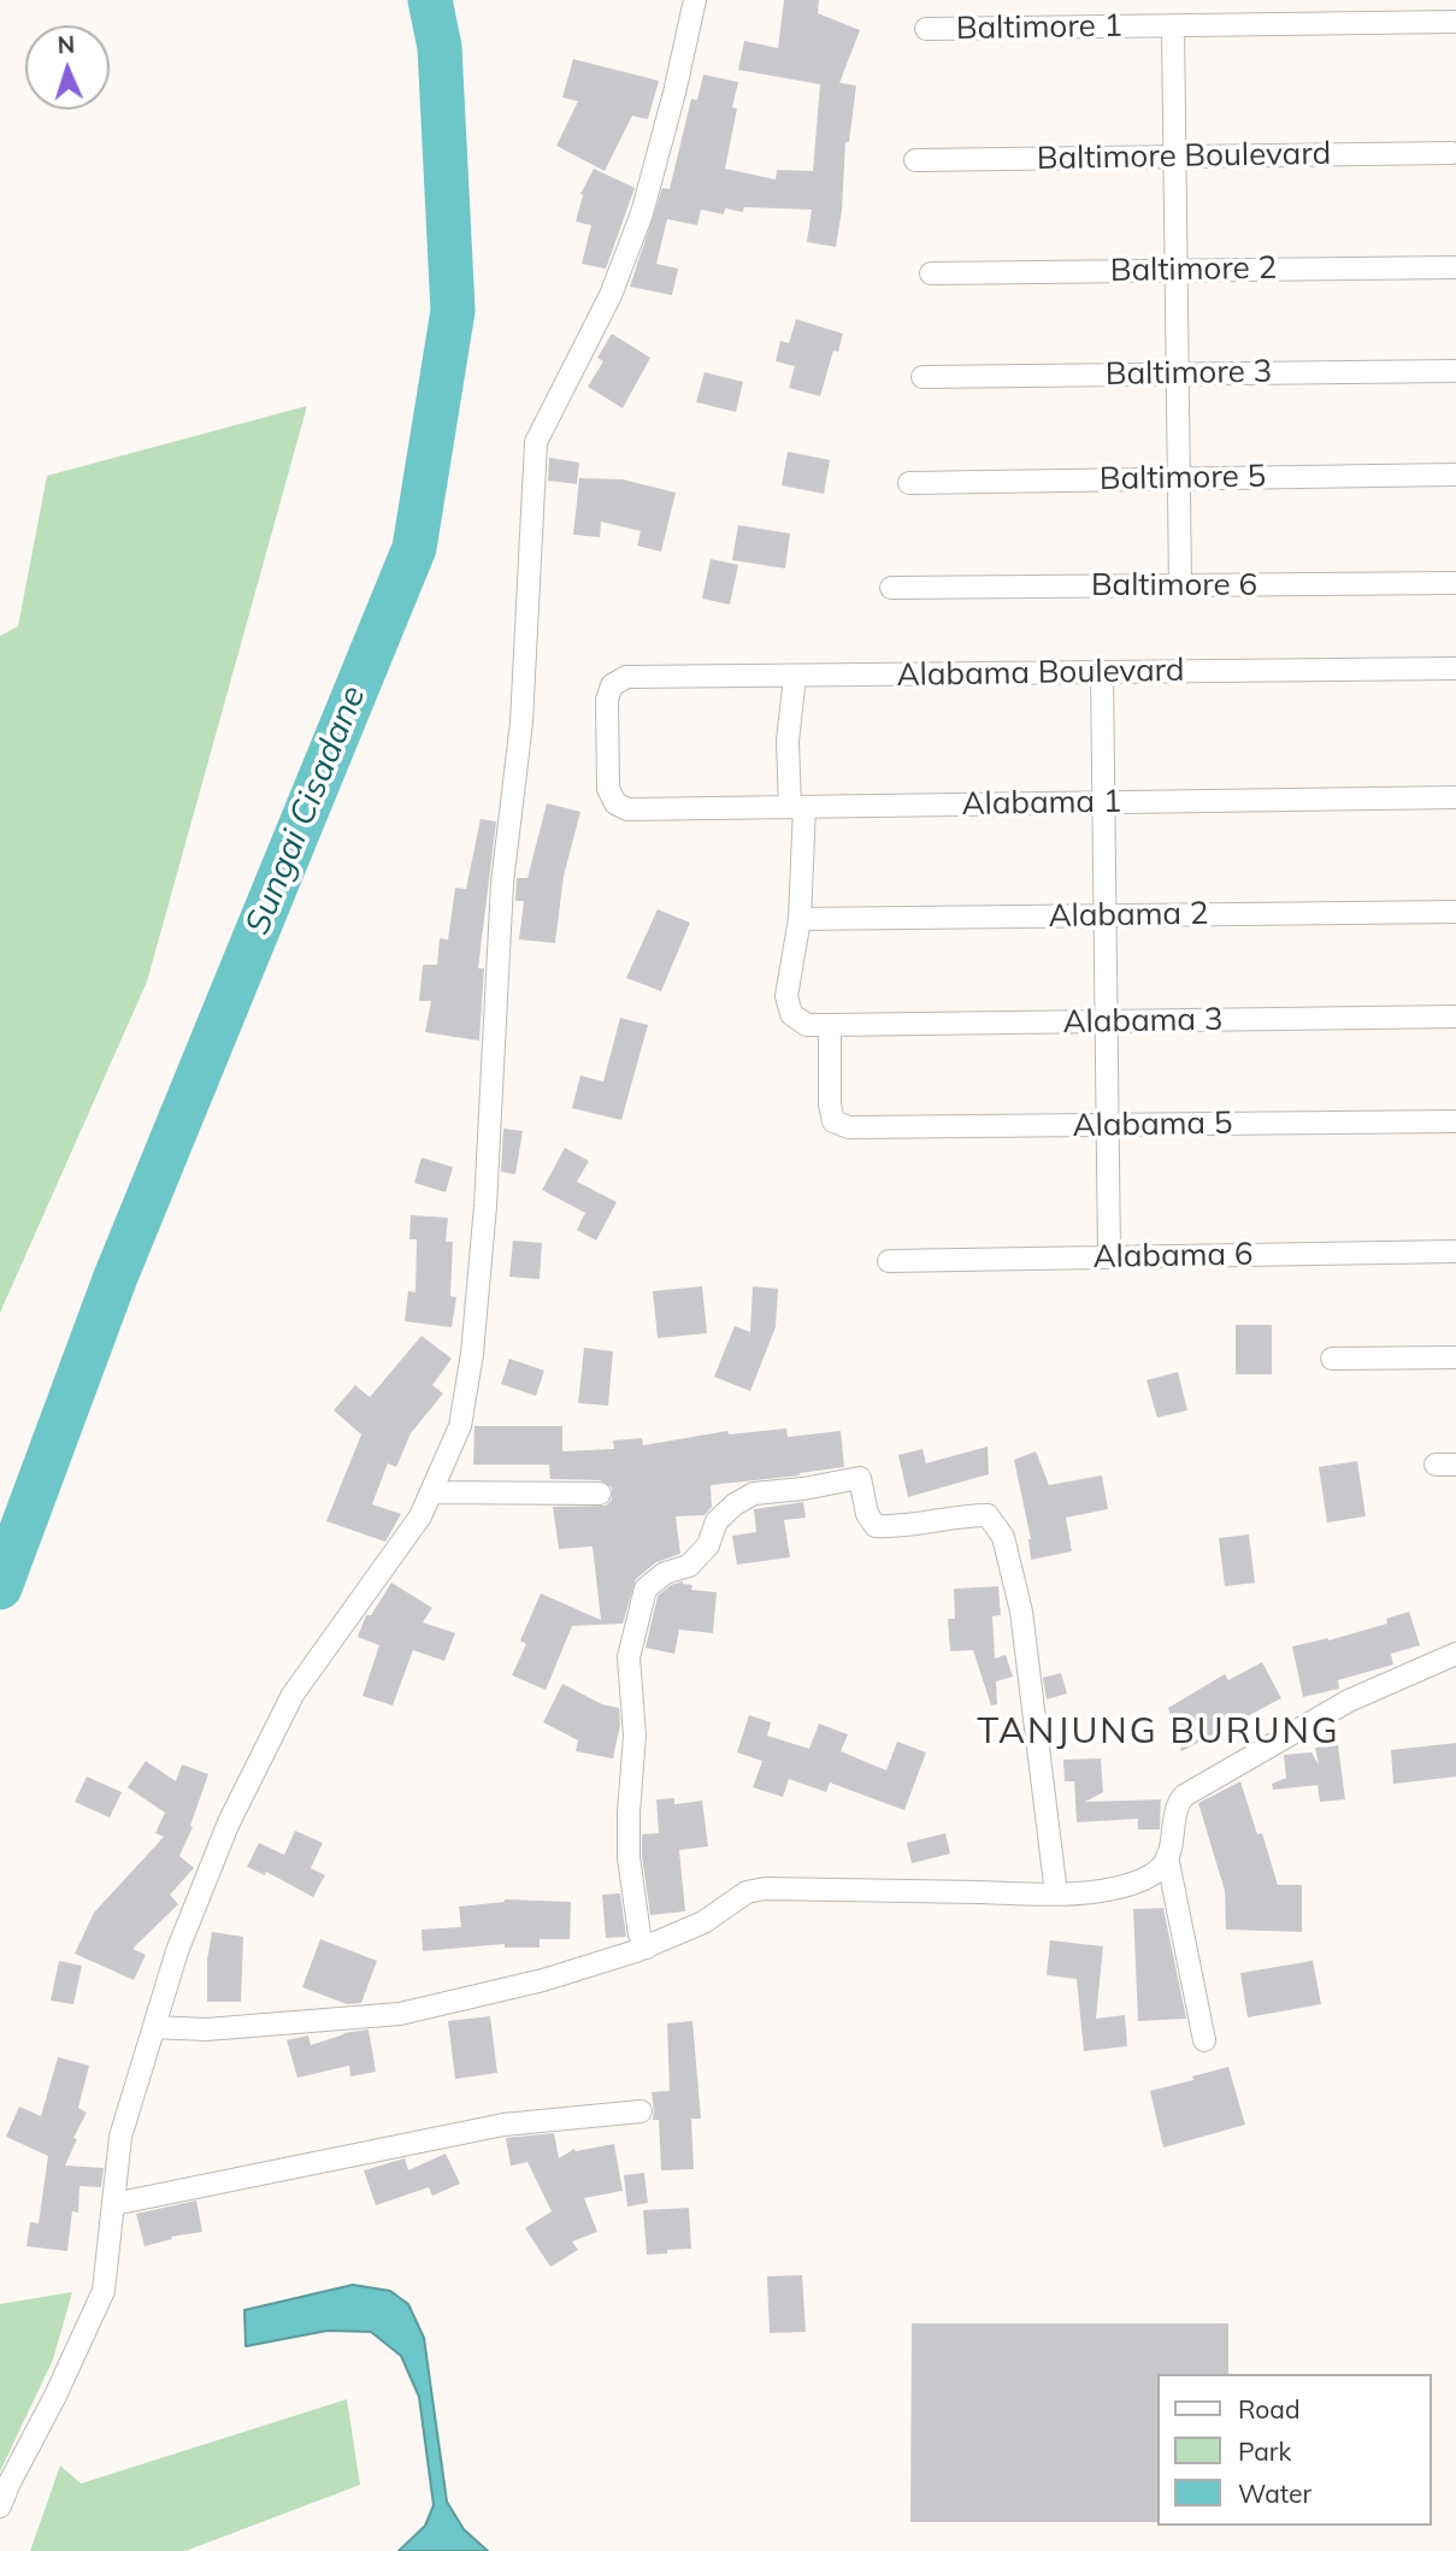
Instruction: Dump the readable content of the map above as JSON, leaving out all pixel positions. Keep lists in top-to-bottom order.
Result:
{
  "streets": {
    "street": [
      "Baltimore 1",
      "Baltimore Boulevard",
      "Baltimore 2",
      "Baltimore 3",
      "Baltimore 5",
      "Baltimore 6",
      "Alabama Boulevard",
      "Alabama 1",
      "Alabama 2",
      "Alabama 3",
      "Alabama 5",
      "Alabama 6"
    ]
  },
  "crossings": [
    ["Alabama Boulevard", "Alabama 1"],
    ["Alabama 2", "Alabama 3"],
    ["Alabama 3", "Alabama 5"]
  ],
  "districts": ["TANJUNG BURUNG"],
  "water": ["Sungai Cisadane"],
  "legend": ["Road", "Park", "Water"],
  "north": "top"
}
